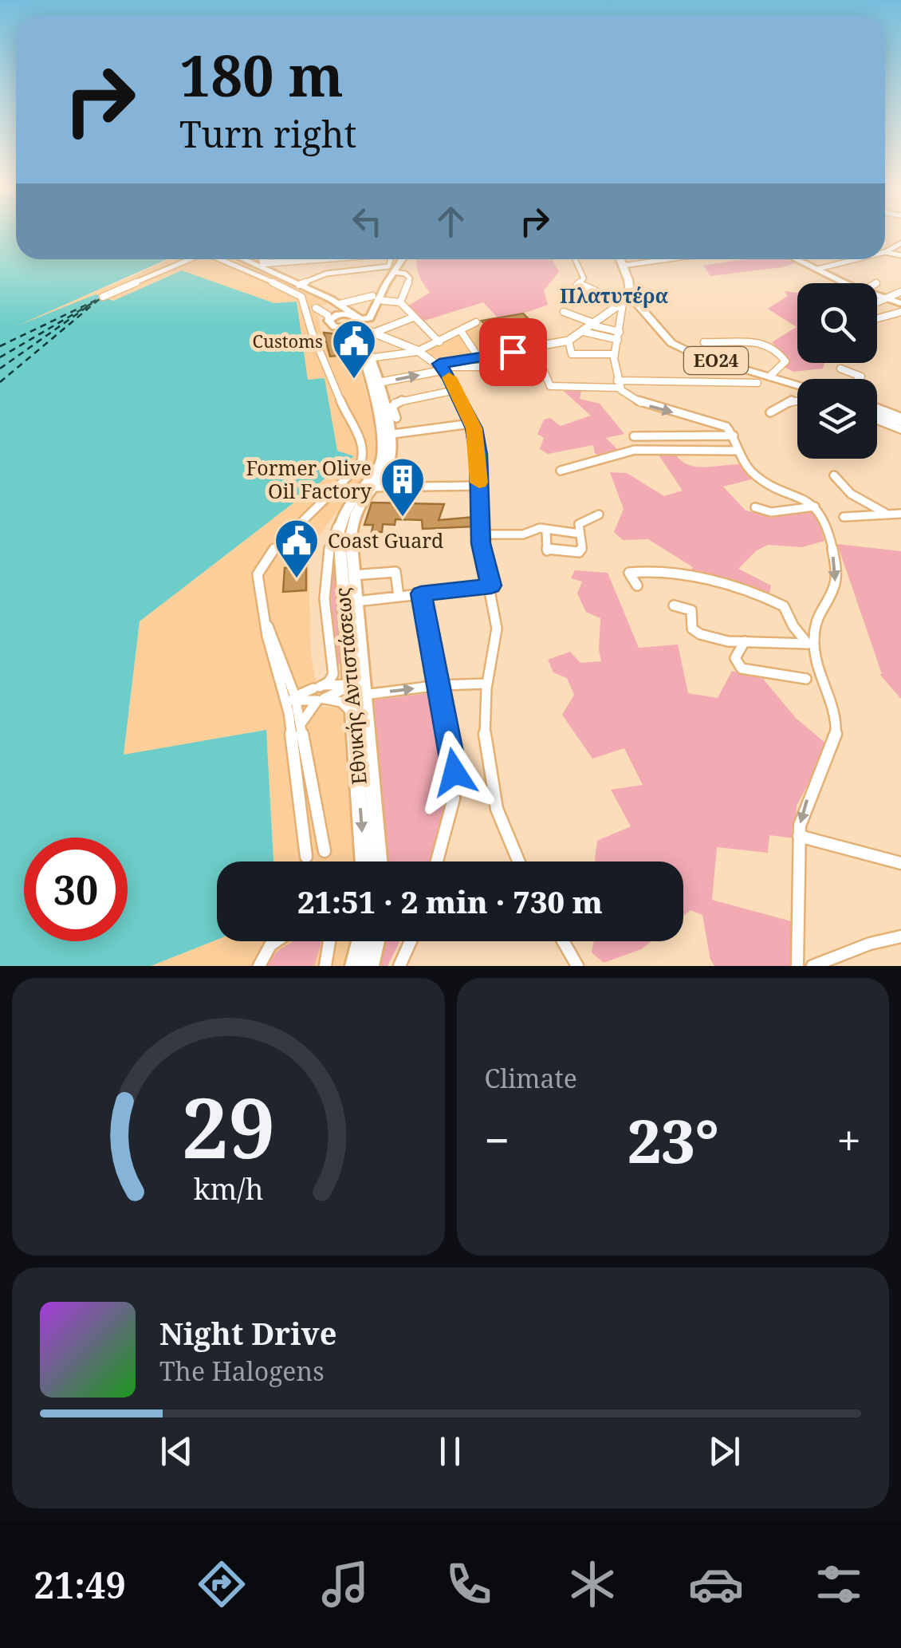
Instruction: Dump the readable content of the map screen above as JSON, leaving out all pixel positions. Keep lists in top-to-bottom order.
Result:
{
  "streets": {
    "main road": ["ΕΟ24", "Εθνικής Αντιστάσεως"]
  },
  "districts": ["Πλατυτέρα"],
  "places": {
    "public building": ["Customs", "Coast Guard"],
    "building": ["Former Olive Oil Factory"]
  },
  "page": {
    "turn": ["180 m", "Turn right"],
    "limit": "30",
    "trip": "21:51 · 2 min · 730 m",
    "tile": "Climate",
    "heat": ["−", "23°", "+"],
    "song": ["Night Drive", "The Halogens"],
    "tabs": "21:49",
    "gauge": ["29", "km/h"]
  }
}
